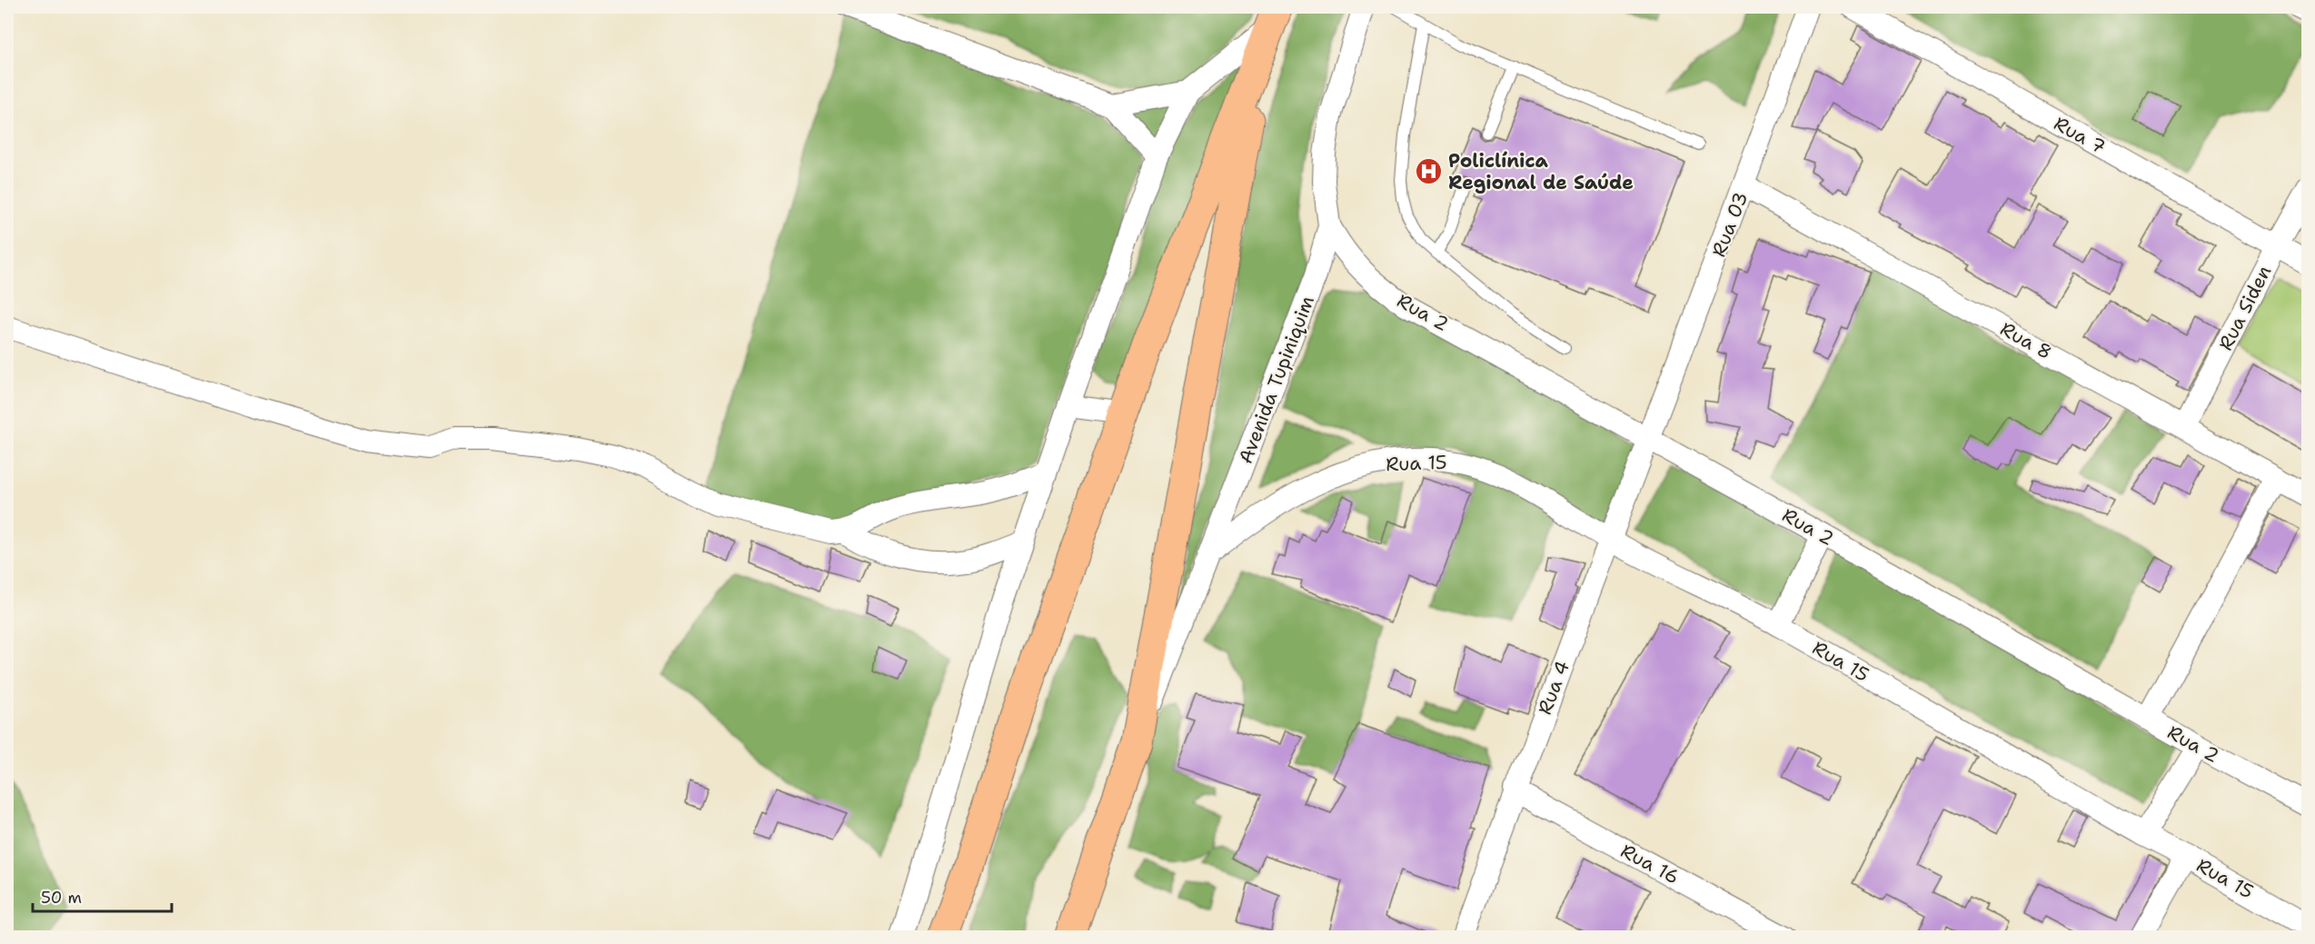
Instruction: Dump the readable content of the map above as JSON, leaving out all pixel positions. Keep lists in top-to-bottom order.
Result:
{
  "streets": {
    "street": [
      "Rua 7",
      "Rua 03",
      "Rua Siden",
      "Rua 2",
      "Rua 8",
      "Avenida Tupiniquim",
      "Rua 15",
      "Rua 4",
      "Rua 16"
    ]
  },
  "crossings": [
    ["Rua 7", "Rua Siden"],
    ["Rua 03", "Rua 2"],
    ["Rua 03", "Rua 8"],
    ["Rua 03", "Rua 4"],
    ["Rua Siden", "Rua 8"],
    ["Rua 2", "Avenida Tupiniquim"],
    ["Rua 2", "Rua 4"],
    ["Avenida Tupiniquim", "Rua 15"],
    ["Rua 15", "Rua 4"],
    ["Rua 4", "Rua 16"]
  ],
  "places": {
    "hospital": ["Policlínica Regional de Saúde"]
  },
  "scale_bar": "50 m"
}
